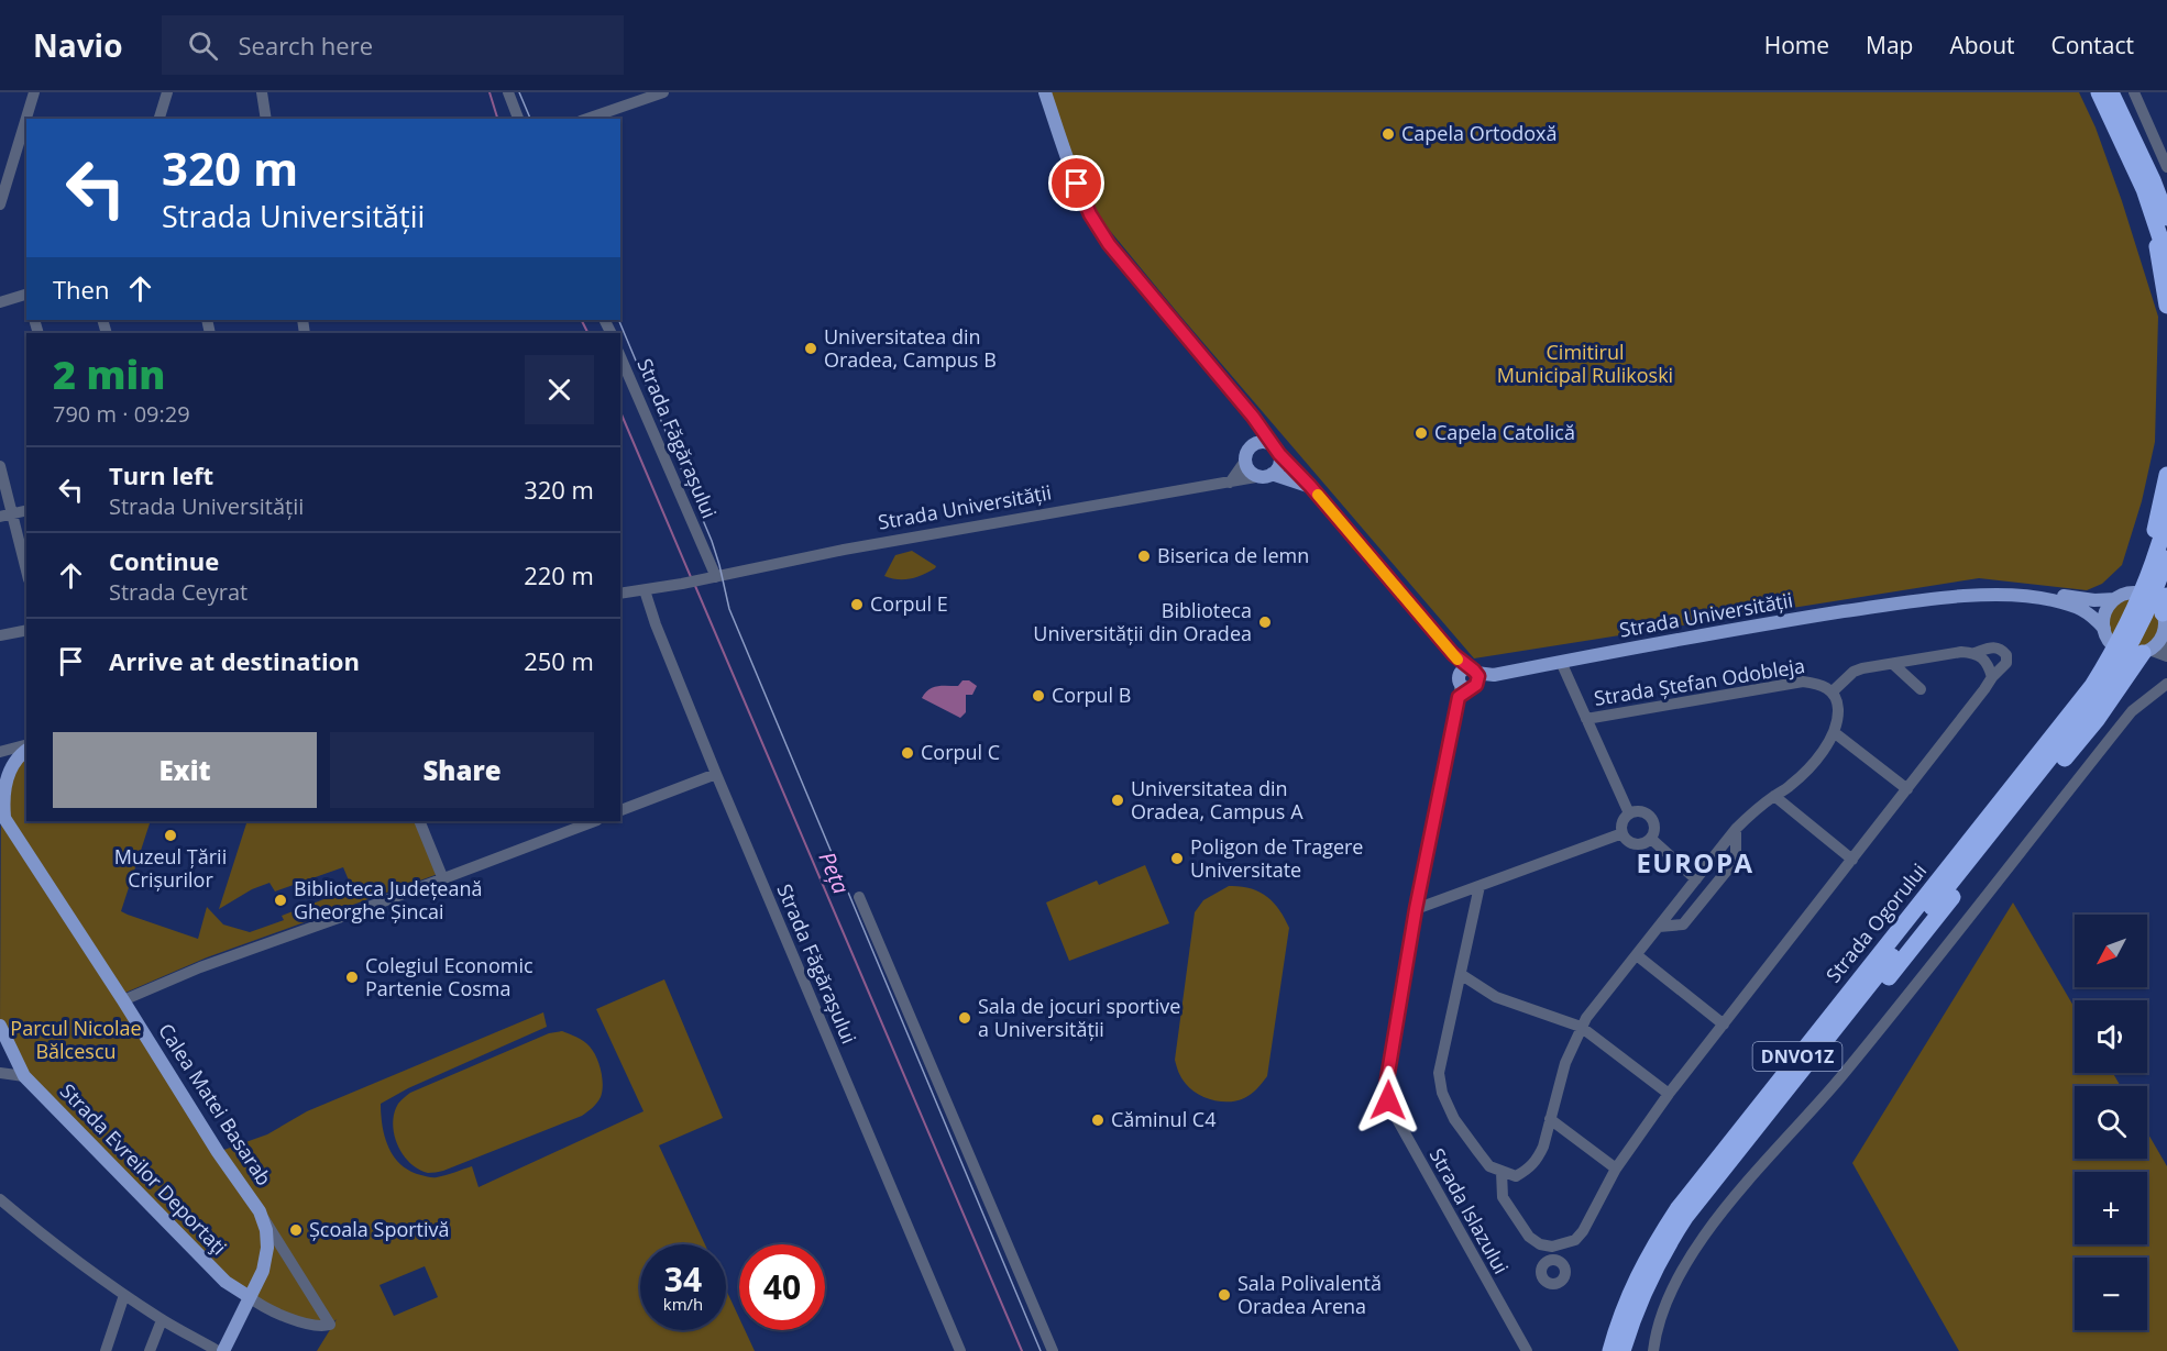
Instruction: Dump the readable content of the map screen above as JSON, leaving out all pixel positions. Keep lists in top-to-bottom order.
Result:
{
  "streets": {
    "highway": ["Strada Ogorului", "DNVO1Z"],
    "main road": ["Strada Universității", "Calea Matei Basarab", "Strada Evreilor Deportaţi"],
    "street": ["Strada Făgărașului", "Strada Ștefan Odobleja", "Strada Islazului"]
  },
  "crossings": [
    ["Strada Făgărașului", "Strada Universității"],
    ["Strada Universității", "Strada Islazului"],
    ["Calea Matei Basarab", "Strada Evreilor Deportaţi"]
  ],
  "districts": ["EUROPA"],
  "water": ["Peța"],
  "parks": ["Cimitirul Municipal Rulikoski", "Parcul Nicolae Bălcescu"],
  "places": [
    "Capela Ortodoxă",
    "Universitatea din Oradea, Campus B",
    "Capela Catolică",
    "Biserica de lemn",
    "Corpul E",
    "Biblioteca Universității din Oradea",
    "Corpul B",
    "Corpul C",
    "Universitatea din Oradea, Campus A",
    "Muzeul Țării Crișurilor",
    "Poligon de Tragere Universitate",
    "Biblioteca Județeană Gheorghe Șincai",
    "Colegiul Economic Partenie Cosma",
    "Sala de jocuri sportive a Universității",
    "Căminul C4",
    "Școala Sportivă",
    "Sala Polivalentă Oradea Arena"
  ],
  "north": "bottom left",
  "page": {
    "header": "Navio",
    "search": "Search here",
    "nav": [
      "Home",
      "Map",
      "About",
      "Contact"
    ],
    "turn": ["320 m", "Strada Universității"],
    "then": "Then",
    "heading": ["2 min", "790 m · 09:29"],
    "list": [
      {
        "name": "Turn left",
        "note": "Strada Universității",
        "value": "320 m"
      },
      {
        "name": "Continue",
        "note": "Strada Ceyrat",
        "value": "220 m"
      },
      {
        "name": "Arrive at destination",
        "value": "250 m"
      }
    ],
    "buttons": ["Exit", "Share"],
    "map_buttons": ["+", "−"],
    "speed": "34 km/h",
    "limit": "40"
  }
}
